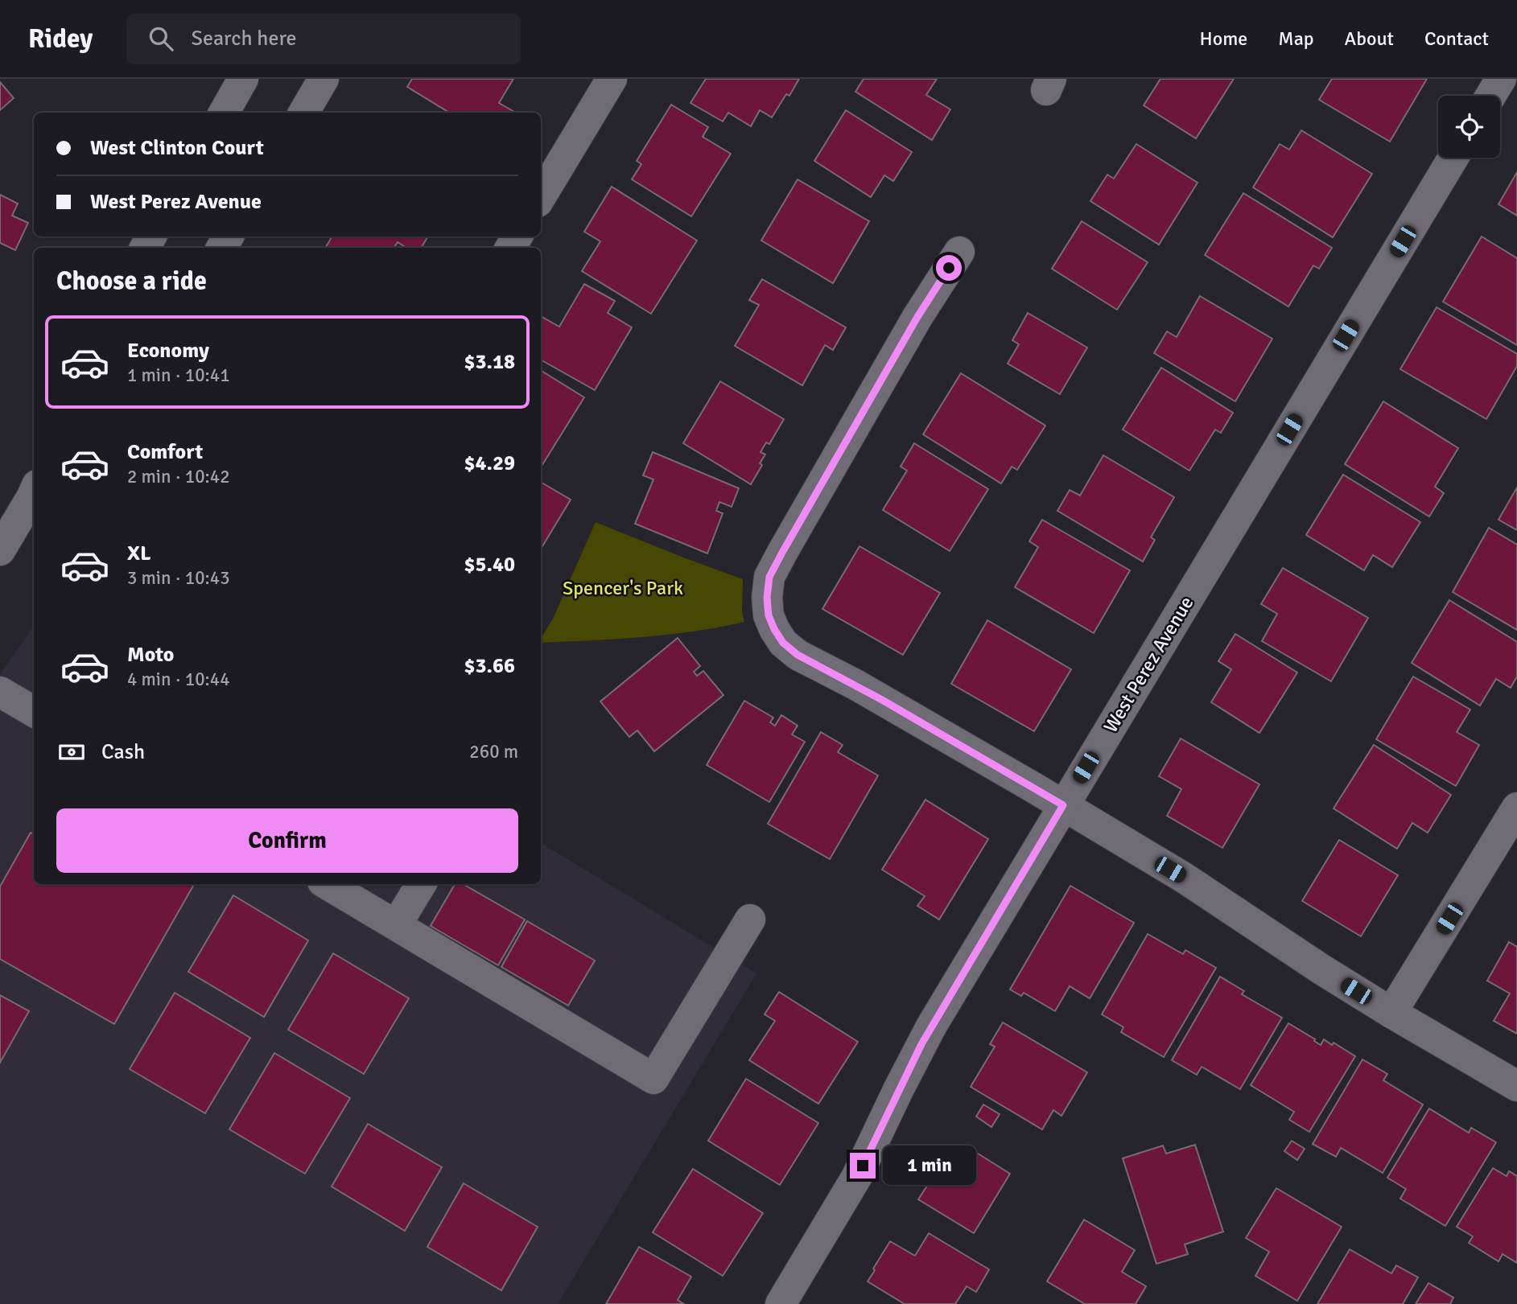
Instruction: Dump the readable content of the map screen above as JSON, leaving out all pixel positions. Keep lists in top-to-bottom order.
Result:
{
  "streets": {
    "street": ["West Perez Avenue"]
  },
  "parks": ["Spencer's Park"],
  "page": {
    "header": "Ridey",
    "search": "Search here",
    "nav": [
      "Home",
      "Map",
      "About",
      "Contact"
    ],
    "banner": ["West Clinton Court", "West Perez Avenue"],
    "heading": "Choose a ride",
    "list": [
      {
        "name": "Economy",
        "note": "1 min · 10:41",
        "value": "$3.18"
      },
      {
        "name": "Comfort",
        "note": "2 min · 10:42",
        "value": "$4.29"
      },
      {
        "name": "XL",
        "note": "3 min · 10:43",
        "value": "$5.40"
      },
      {
        "name": "Moto",
        "note": "4 min · 10:44",
        "value": "$3.66"
      }
    ],
    "pay": ["Cash", "260 m"],
    "buttons": "Confirm",
    "bubble": "1 min"
  }
}
